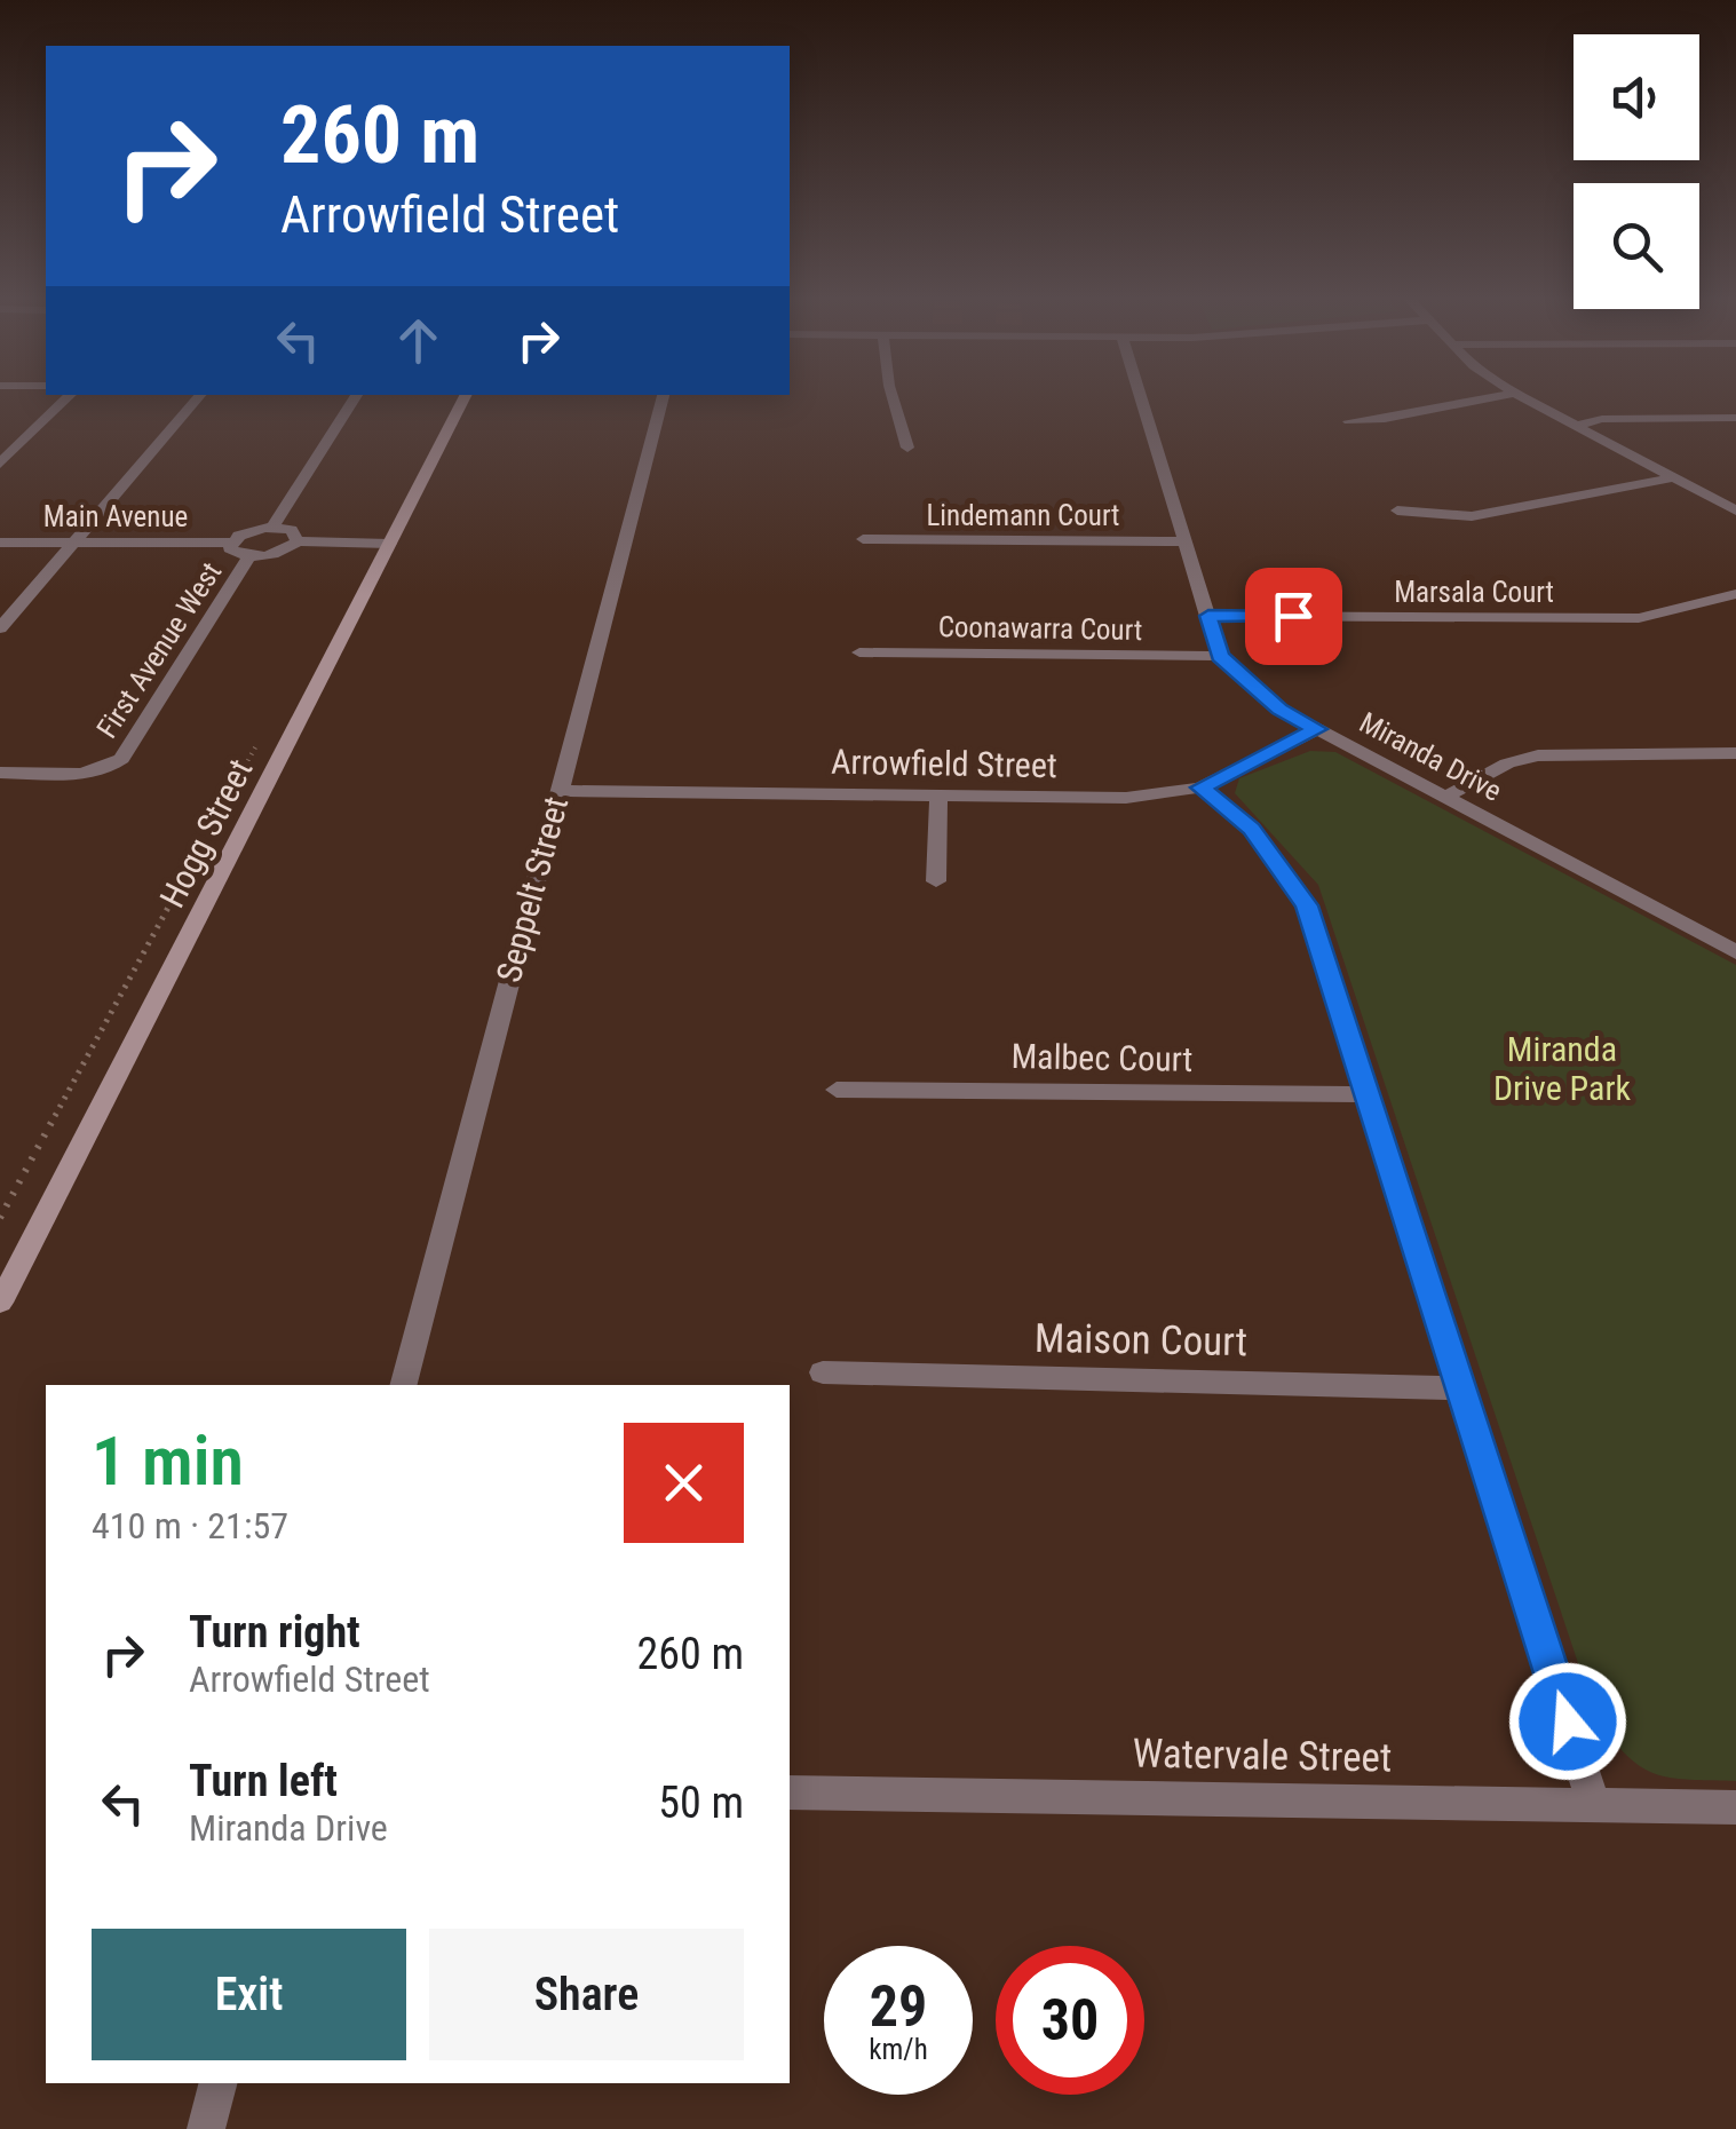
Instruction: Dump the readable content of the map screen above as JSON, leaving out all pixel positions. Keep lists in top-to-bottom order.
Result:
{
  "streets": {
    "street": [
      "Lindemann Court",
      "Main Avenue",
      "Marsala Court",
      "Coonawarra Court",
      "First Avenue West",
      "Miranda Drive",
      "Arrowfield Street",
      "Hogg Street",
      "Seppelt Street",
      "Malbec Court",
      "Maison Court",
      "Watervale Street"
    ]
  },
  "crossings": [
    ["Coonawarra Court", "Miranda Drive"],
    ["Miranda Drive", "Arrowfield Street"],
    ["Arrowfield Street", "Seppelt Street"]
  ],
  "parks": ["Miranda Drive Park"],
  "page": {
    "turn": ["260 m", "Arrowfield Street"],
    "heading": ["1 min", "410 m · 21:57"],
    "list": [
      {
        "name": "Turn right",
        "note": "Arrowfield Street",
        "value": "260 m"
      },
      {
        "name": "Turn left",
        "note": "Miranda Drive",
        "value": "50 m"
      }
    ],
    "buttons": ["Exit", "Share"],
    "speed": "29 km/h",
    "limit": "30"
  }
}
